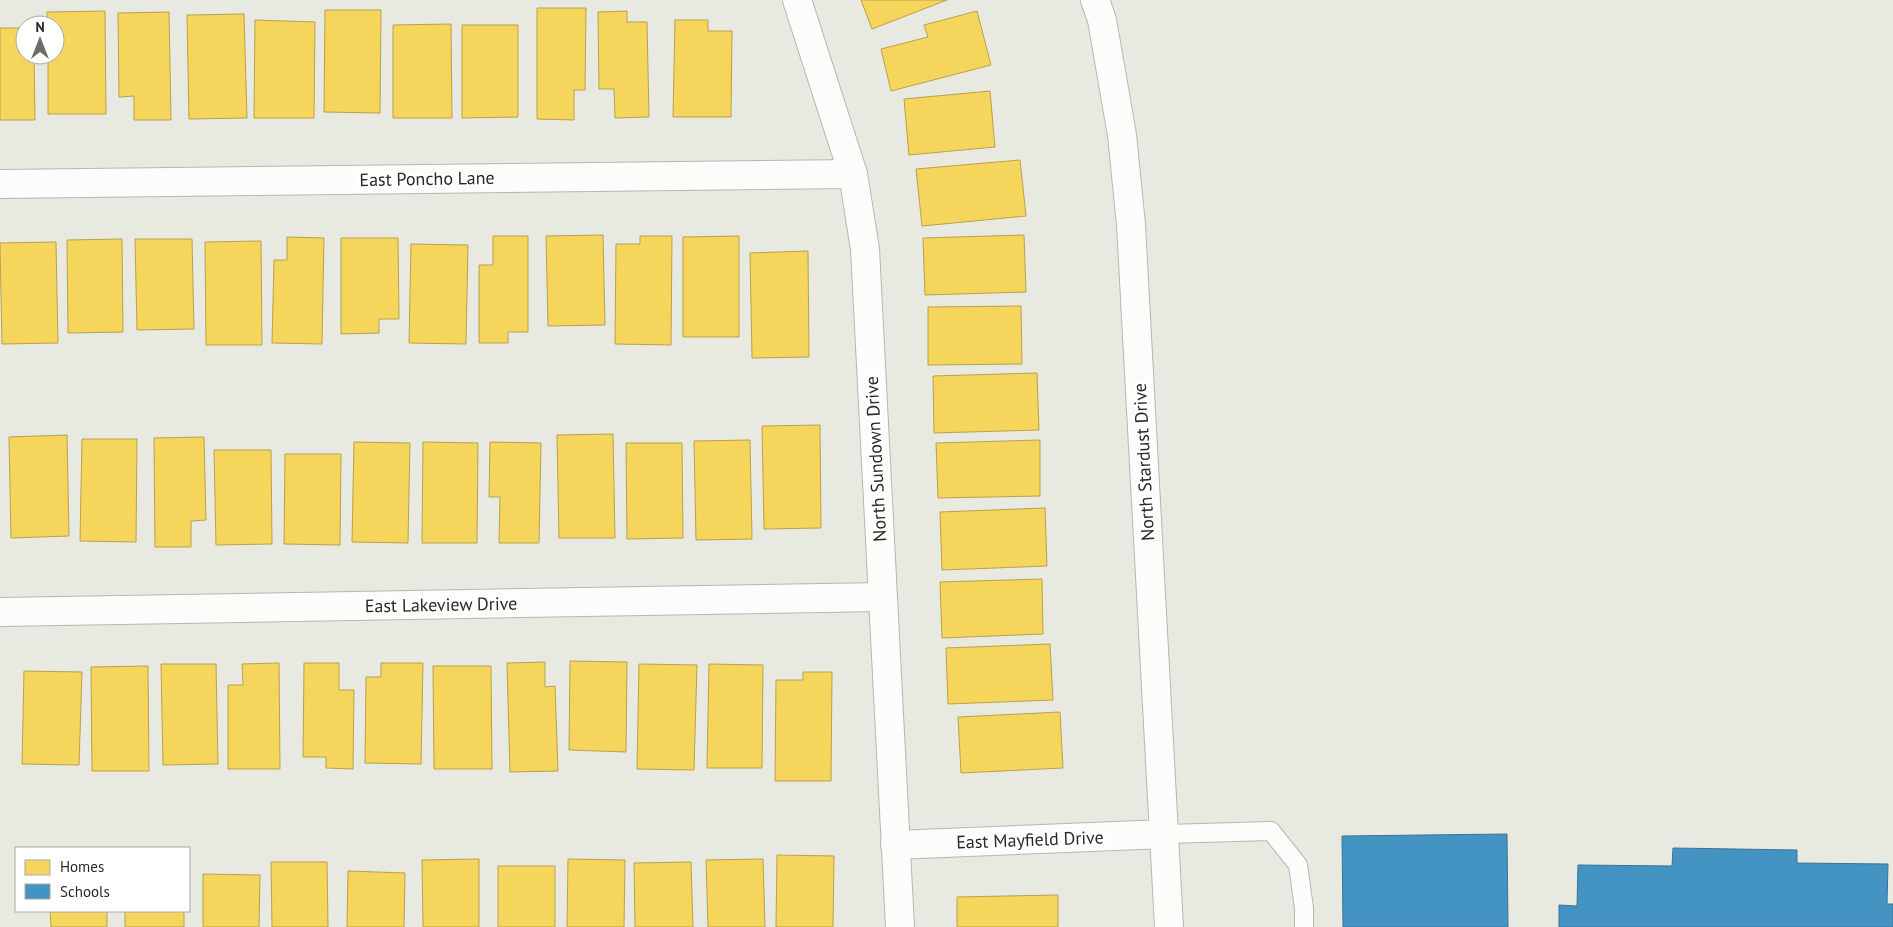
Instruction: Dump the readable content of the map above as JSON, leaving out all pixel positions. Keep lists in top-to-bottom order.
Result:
{
  "streets": {
    "street": [
      "East Poncho Lane",
      "North Sundown Drive",
      "North Stardust Drive",
      "East Lakeview Drive",
      "East Mayfield Drive"
    ]
  },
  "crossings": [
    ["East Poncho Lane", "North Sundown Drive"],
    ["North Sundown Drive", "East Lakeview Drive"],
    ["North Sundown Drive", "East Mayfield Drive"],
    ["North Stardust Drive", "East Mayfield Drive"]
  ],
  "legend": ["Homes", "Schools"],
  "north": "top"
}
